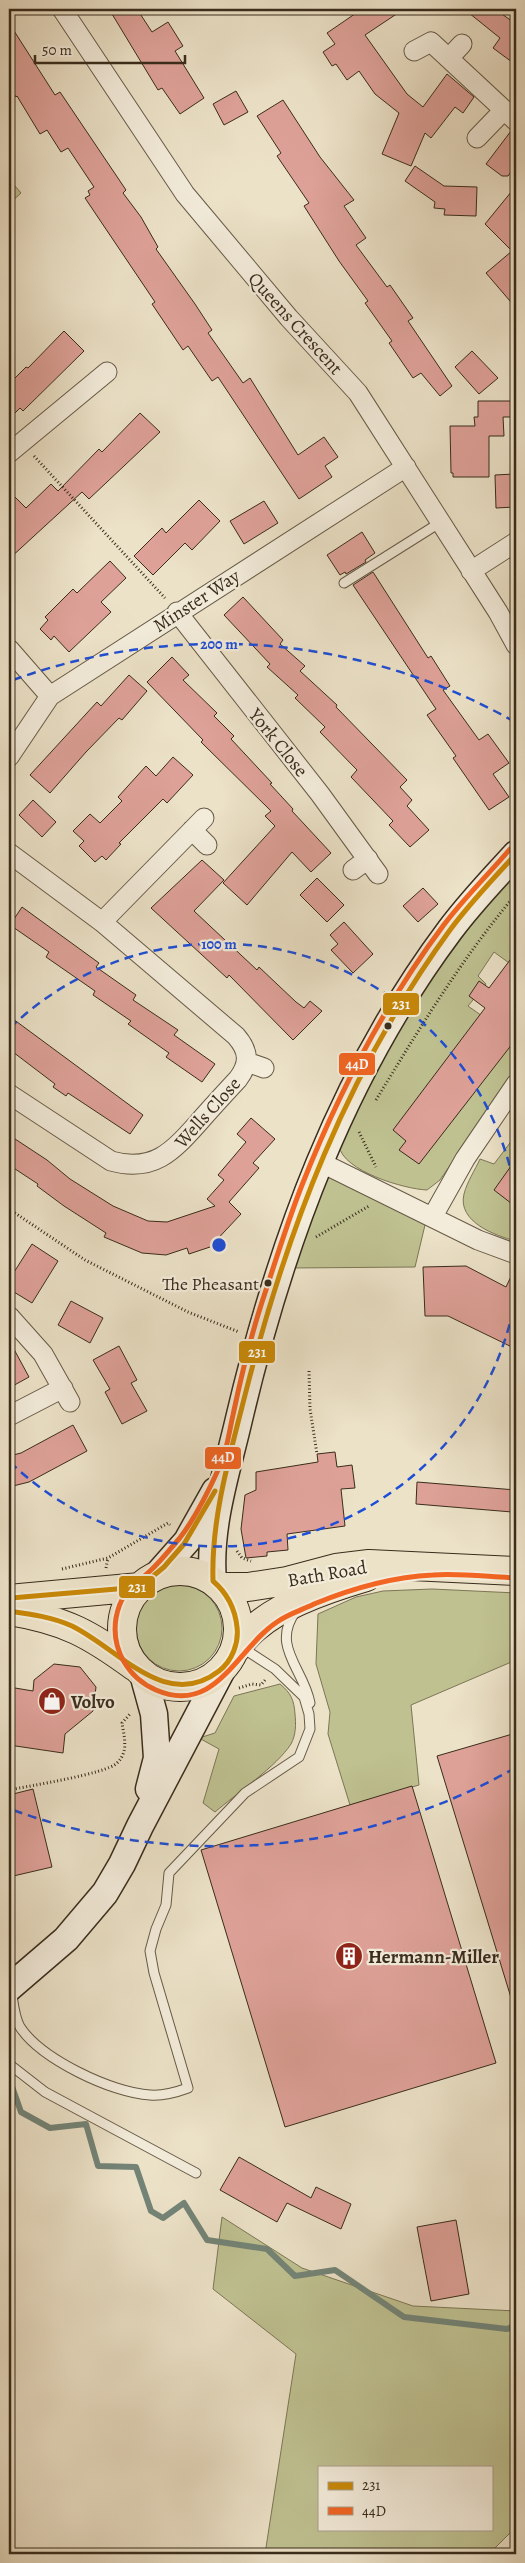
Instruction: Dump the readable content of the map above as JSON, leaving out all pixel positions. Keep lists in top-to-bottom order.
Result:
{
  "streets": {
    "main road": ["Bath Road"],
    "street": [
      "Queens Crescent",
      "Minster Way",
      "York Close",
      "Wells Close"
    ]
  },
  "crossings": [
    ["Queens Crescent", "Minster Way"],
    ["Minster Way", "York Close"]
  ],
  "places": {
    "other": ["The Pheasant"],
    "shop": ["Volvo"],
    "building": ["Hermann-Miller"]
  },
  "lines": ["transit line 44D", "transit line 231"],
  "legend": ["231", "44D"],
  "scale_bar": "50 m",
  "rings": ["200 m", "100 m"]
}
